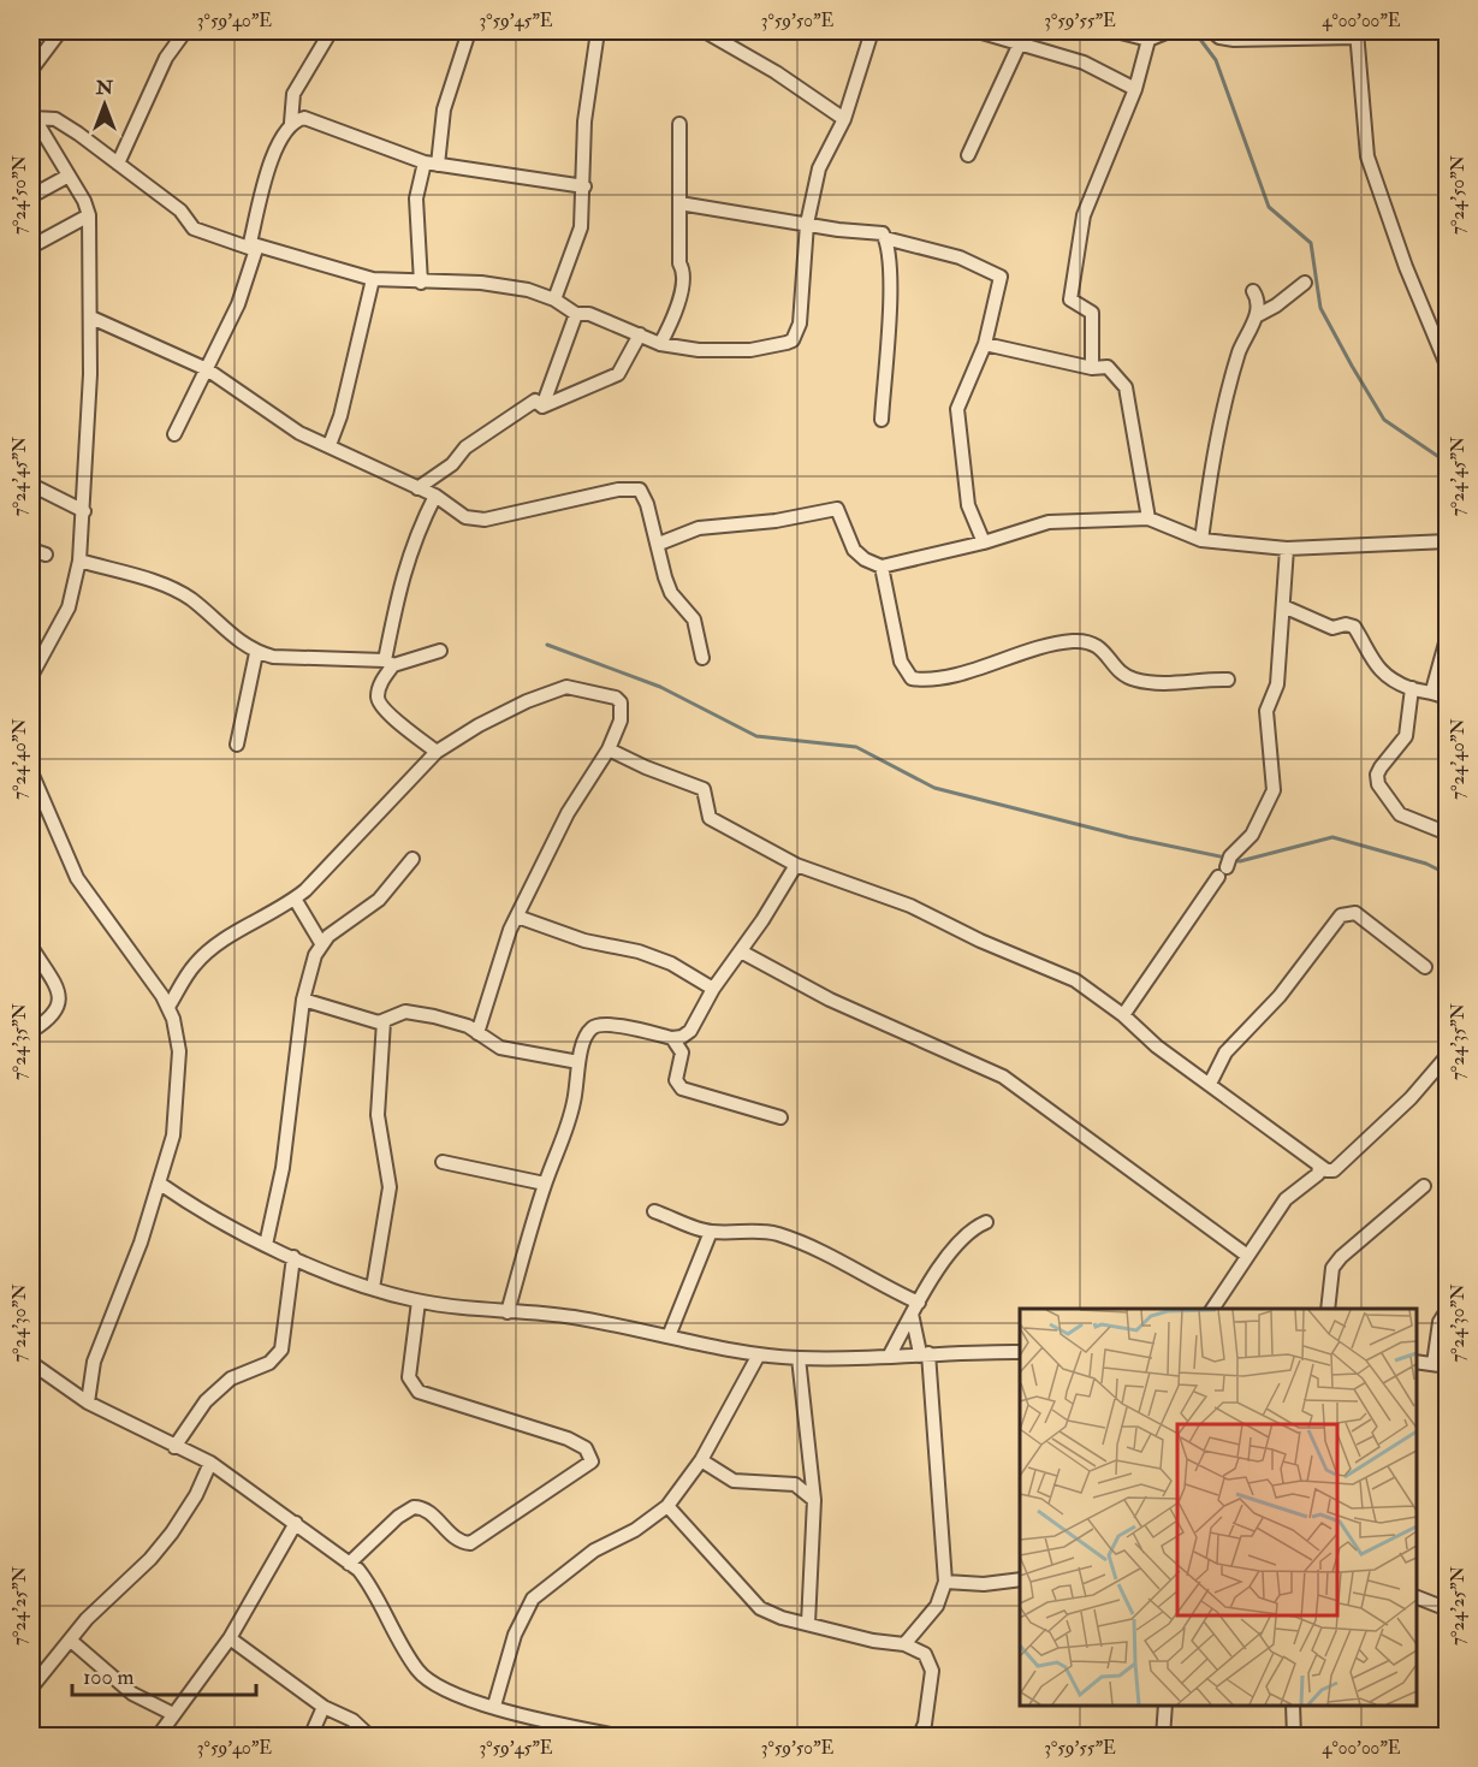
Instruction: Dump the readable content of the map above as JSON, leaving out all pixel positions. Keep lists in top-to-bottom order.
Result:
{
  "scale_bar": "100 m",
  "north": "top",
  "coordinates": [
    "3°59'40\"E",
    "3°59'45\"E",
    "3°59'50\"E",
    "3°59'55\"E",
    "4°00'00\"E",
    "7°24'50\"N",
    "7°24'45\"N",
    "7°24'40\"N",
    "7°24'35\"N",
    "7°24'30\"N",
    "7°24'25\"N"
  ]
}
